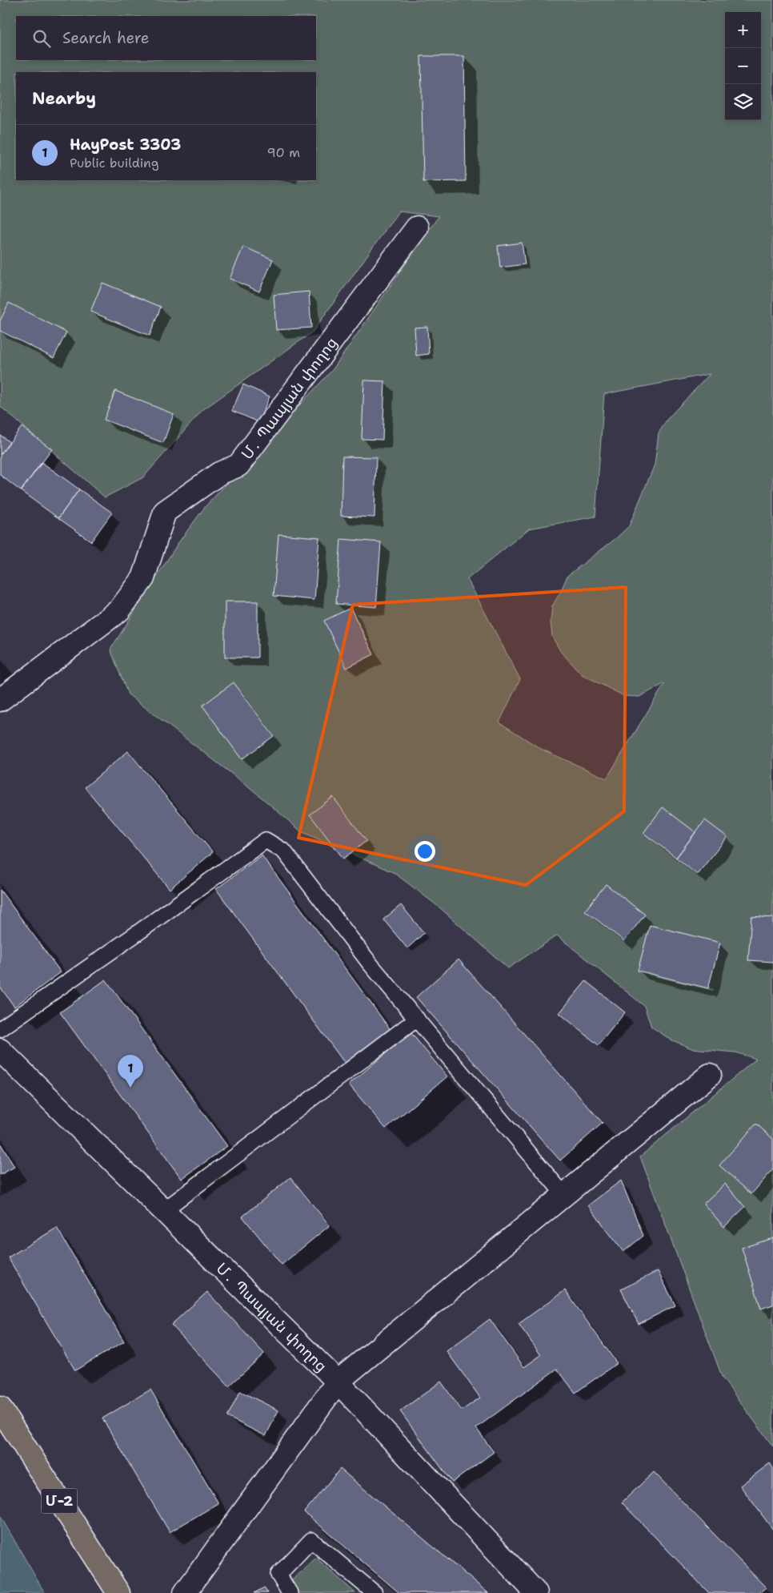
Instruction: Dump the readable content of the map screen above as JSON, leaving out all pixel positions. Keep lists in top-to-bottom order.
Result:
{
  "streets": {
    "highway": ["Մ-2"],
    "street": ["Մ․ Պապյան փողոց"]
  },
  "page": {
    "map_buttons": ["+", "−"],
    "search": "Search here",
    "heading": "Nearby",
    "list": [
      {
        "mark": "1",
        "name": "HayPost 3303",
        "note": "Public building",
        "value": "90 m"
      }
    ],
    "pins": "1"
  }
}
